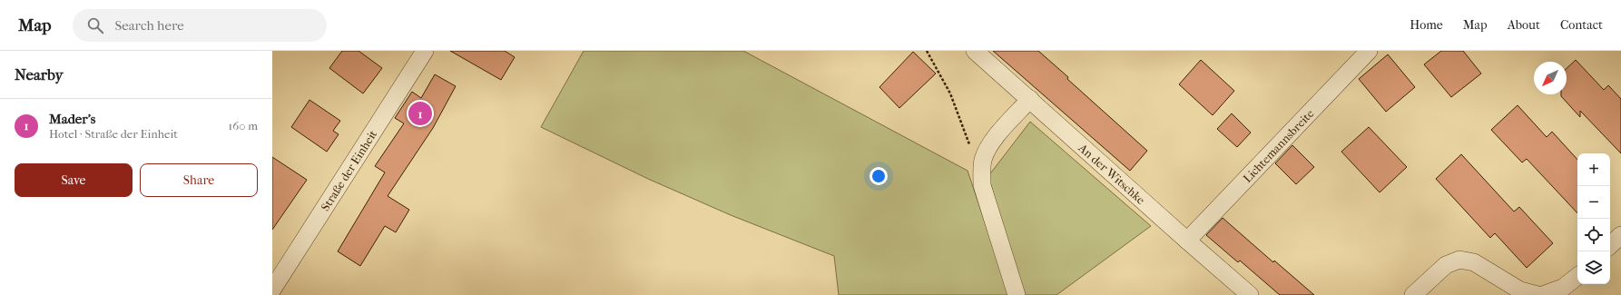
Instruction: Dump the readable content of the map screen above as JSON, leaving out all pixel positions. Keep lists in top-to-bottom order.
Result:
{
  "streets": {
    "street": ["Lichtemannsbreite", "Straße der Einheit", "An der Witschke"]
  },
  "crossings": [
    ["Lichtemannsbreite", "An der Witschke"]
  ],
  "north": "bottom left",
  "page": {
    "header": "Map",
    "search": "Search here",
    "nav": [
      "Home",
      "Map",
      "About",
      "Contact"
    ],
    "heading": "Nearby",
    "list": [
      {
        "mark": "1",
        "name": "Mader's",
        "note": "Hotel · Straße der Einheit",
        "value": "160 m"
      }
    ],
    "pins": "1",
    "buttons": ["Save", "Share"],
    "map_buttons": ["+", "−"]
  }
}
